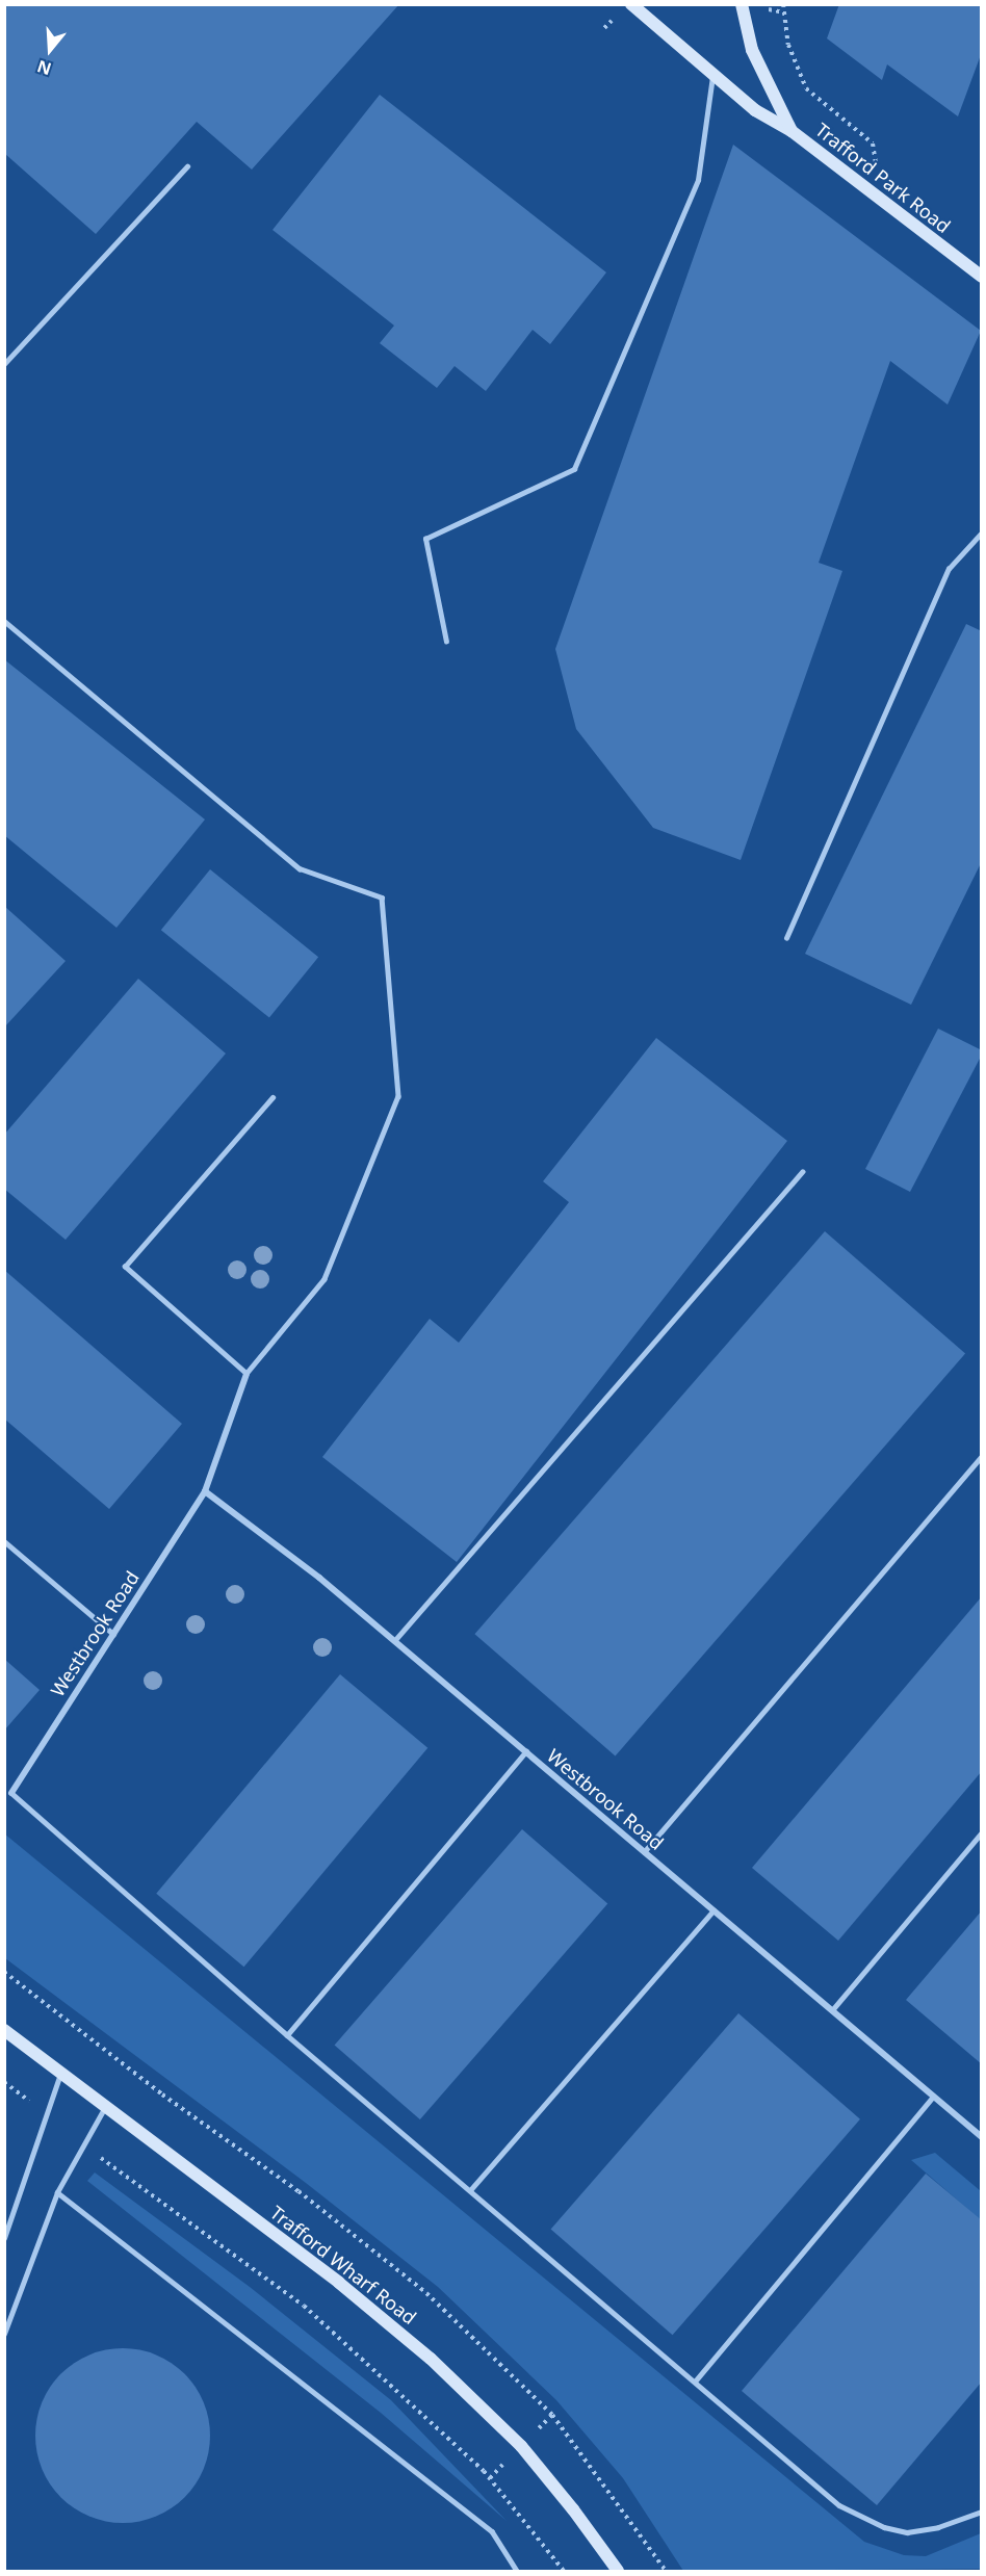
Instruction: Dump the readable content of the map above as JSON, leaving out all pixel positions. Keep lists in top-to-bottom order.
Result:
{
  "streets": {
    "street": ["Trafford Park Road", "Westbrook Road", "Trafford Wharf Road"]
  },
  "north": "bottom"
}
